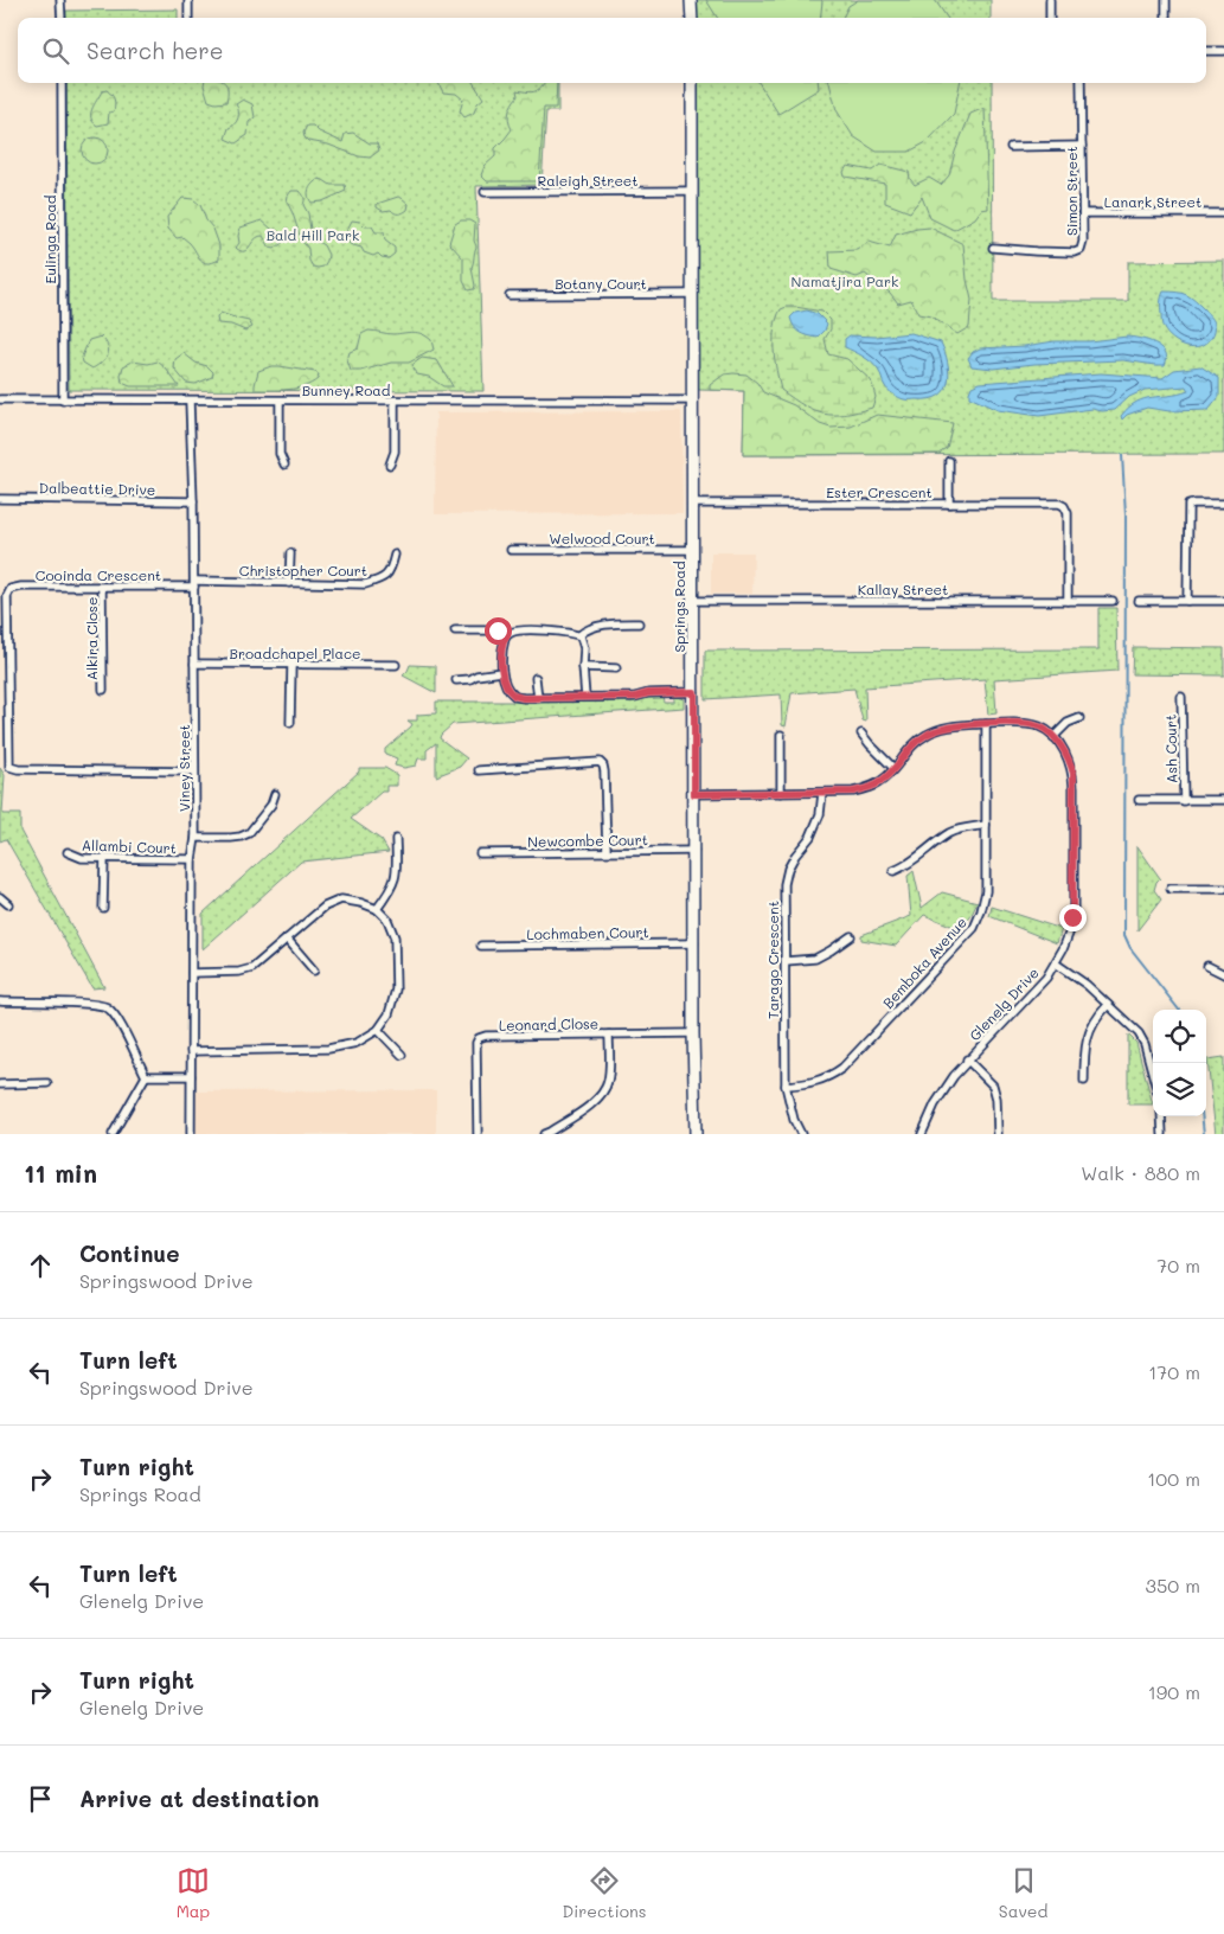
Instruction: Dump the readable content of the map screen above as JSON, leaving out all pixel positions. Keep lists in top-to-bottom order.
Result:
{
  "streets": {
    "main road": ["Springs Road"],
    "street": [
      "Raleigh Street",
      "Simon Street",
      "Lanark Street",
      "Eulinga Road",
      "Botany Court",
      "Bunney Road",
      "Dalbeattie Drive",
      "Ester Crescent",
      "Welwood Court",
      "Christopher Court",
      "Cooinda Crescent",
      "Kallay Street",
      "Alkira Close",
      "Broadchapel Place",
      "Ash Court",
      "Viney Street",
      "Newcombe Court",
      "Allambi Court",
      "Lochmaben Court",
      "Tarago Crescent",
      "Bemboka Avenue",
      "Glenelg Drive",
      "Leonard Close"
    ]
  },
  "crossings": [
    ["Raleigh Street", "Springs Road"],
    ["Simon Street", "Lanark Street"],
    ["Eulinga Road", "Bunney Road"],
    ["Botany Court", "Springs Road"],
    ["Bunney Road", "Springs Road"],
    ["Bunney Road", "Viney Street"],
    ["Dalbeattie Drive", "Viney Street"],
    ["Ester Crescent", "Kallay Street"],
    ["Ester Crescent", "Springs Road"],
    ["Welwood Court", "Springs Road"],
    ["Christopher Court", "Cooinda Crescent"],
    ["Christopher Court", "Viney Street"],
    ["Cooinda Crescent", "Alkira Close"],
    ["Cooinda Crescent", "Viney Street"],
    ["Kallay Street", "Springs Road"],
    ["Springs Road", "Newcombe Court"],
    ["Springs Road", "Lochmaben Court"],
    ["Springs Road", "Leonard Close"],
    ["Broadchapel Place", "Viney Street"],
    ["Viney Street", "Allambi Court"],
    ["Tarago Crescent", "Bemboka Avenue"]
  ],
  "parks": ["Bald Hill Park", "Namatjira Park"],
  "page": {
    "search": "Search here",
    "heading": ["11 min", "Walk · 880 m"],
    "list": [
      ["Continue", "Springswood Drive", "70 m"],
      ["Turn left", "Springswood Drive", "170 m"],
      ["Turn right", "Springs Road", "100 m"],
      ["Turn left", "Glenelg Drive", "350 m"],
      ["Turn right", "Glenelg Drive", "190 m"],
      "Arrive at destination"
    ],
    "nav": ["Map", "Directions", "Saved"]
  }
}
